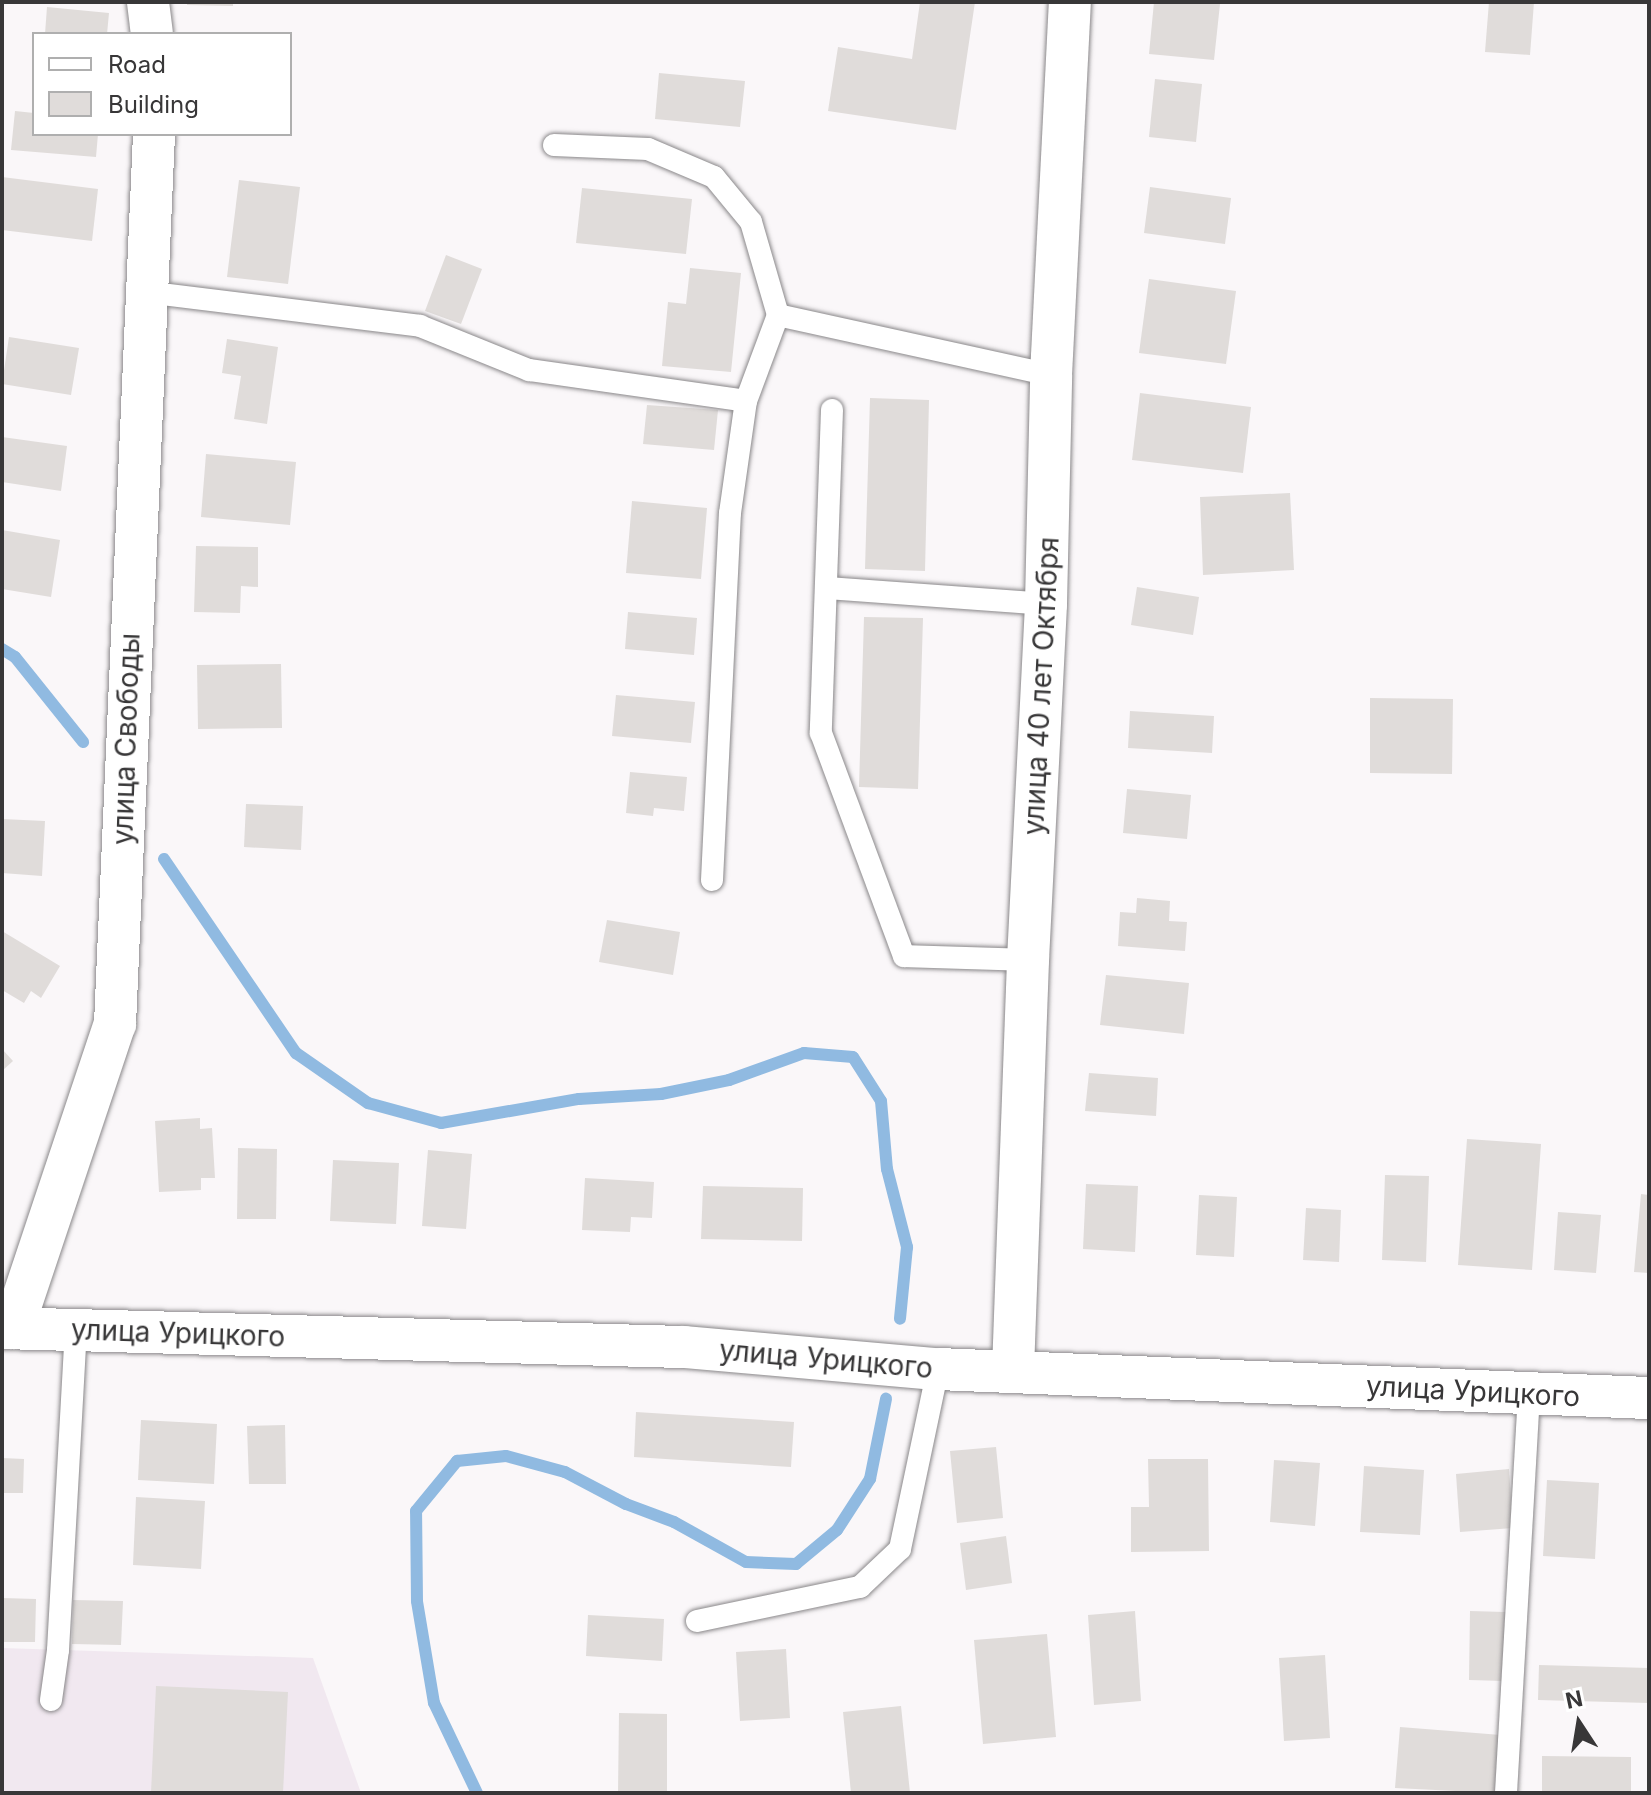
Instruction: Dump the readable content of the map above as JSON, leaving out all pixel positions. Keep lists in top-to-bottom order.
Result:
{
  "streets": {
    "street": ["улица 40 лет Октября", "улица Свободы", "улица Урицкого"]
  },
  "crossings": [
    ["улица 40 лет Октября", "улица Урицкого"],
    ["улица Свободы", "улица Урицкого"]
  ],
  "legend": ["Road", "Building"],
  "north": "top"
}
